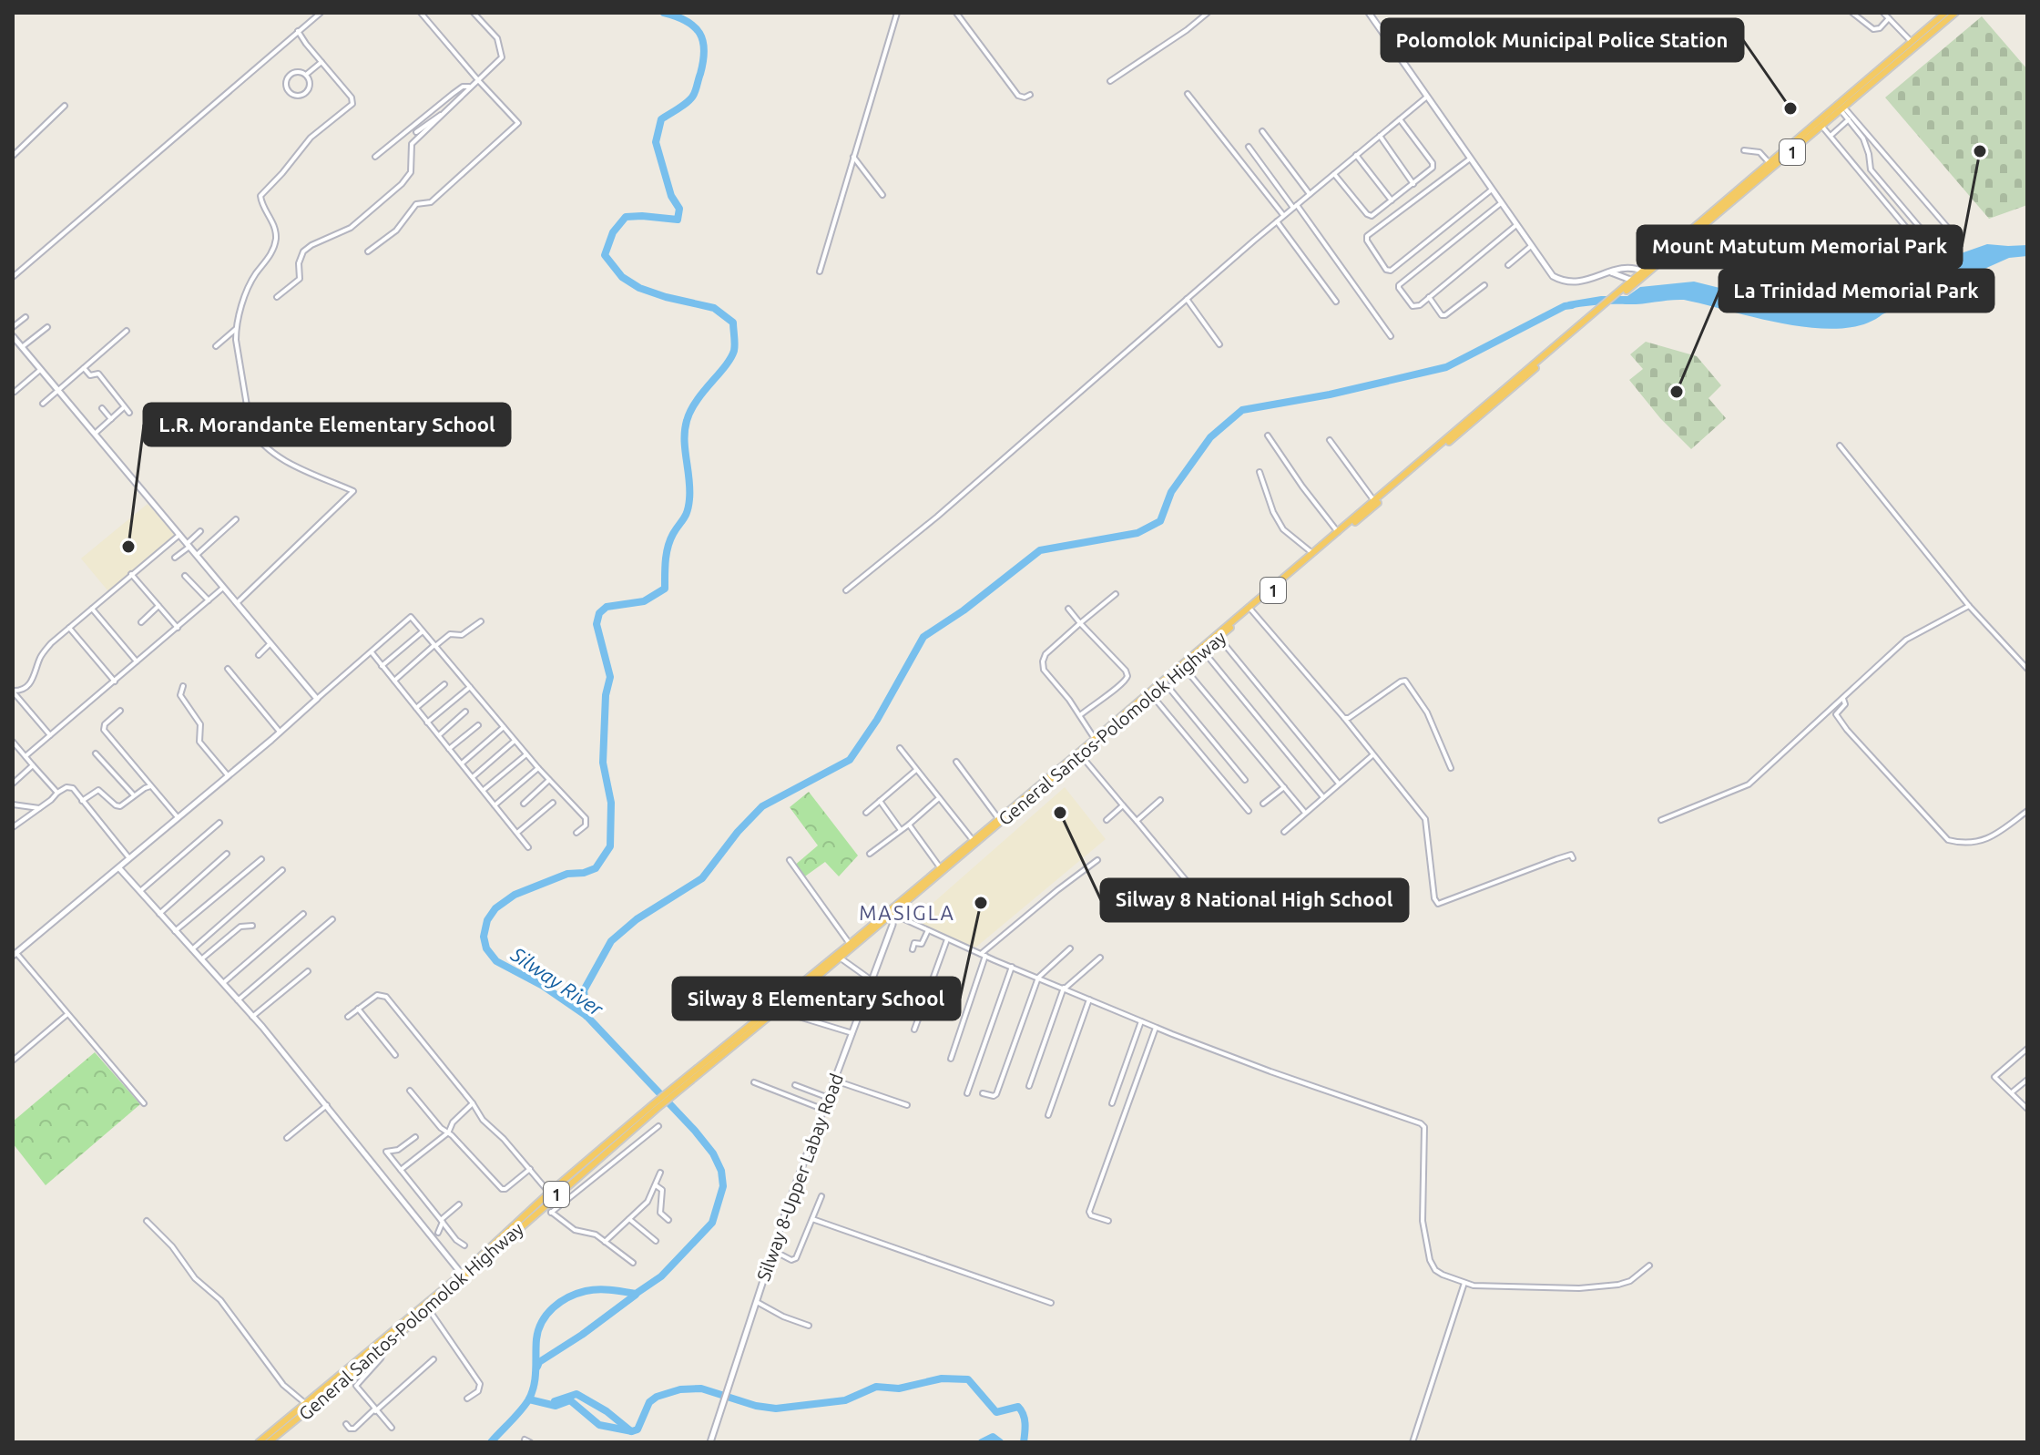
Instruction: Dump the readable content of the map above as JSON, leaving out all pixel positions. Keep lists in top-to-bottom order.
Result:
{
  "streets": {
    "highway": ["1", "General Santos-Polomolok Highway"],
    "street": ["Silway 8-Upper Labay Road"]
  },
  "crossings": [
    ["1", "General Santos-Polomolok Highway"],
    ["1", "Silway 8-Upper Labay Road"],
    ["General Santos-Polomolok Highway", "Silway 8-Upper Labay Road"]
  ],
  "districts": ["MASIGLA"],
  "water": ["Silway River"],
  "places": [
    "Polomolok Municipal Police Station",
    "Mount Matutum Memorial Park",
    "La Trinidad Memorial Park",
    "L.R. Morandante Elementary School",
    "Silway 8 National High School",
    "Silway 8 Elementary School"
  ]
}
